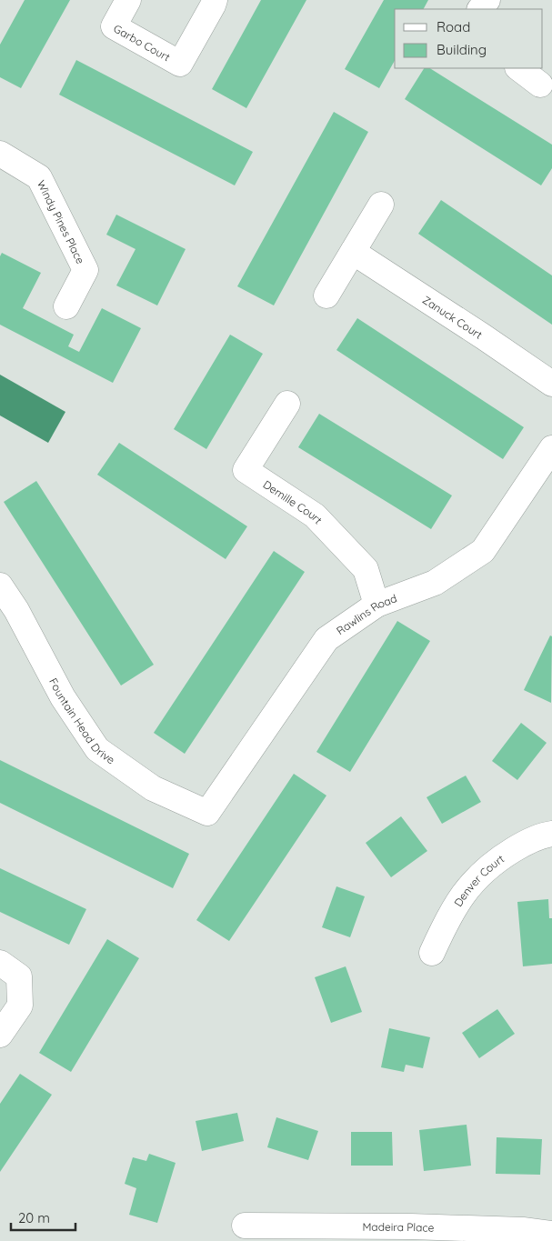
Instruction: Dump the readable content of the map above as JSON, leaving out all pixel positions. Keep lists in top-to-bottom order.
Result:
{
  "streets": {
    "street": [
      "Garbo Court",
      "Windy Pines Place",
      "Zanuck Court",
      "Demille Court",
      "Rawlins Road",
      "Fountain Head Drive",
      "Denver Court",
      "Madeira Place"
    ]
  },
  "crossings": [
    ["Demille Court", "Rawlins Road"],
    ["Rawlins Road", "Fountain Head Drive"]
  ],
  "legend": ["Road", "Building"],
  "scale_bar": "20 m"
}
